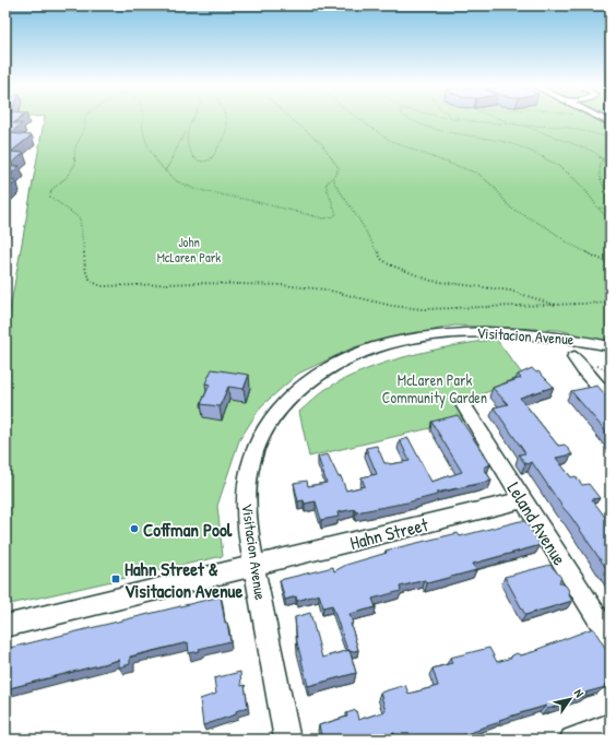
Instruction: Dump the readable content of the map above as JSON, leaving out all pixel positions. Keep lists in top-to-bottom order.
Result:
{
  "streets": {
    "street": ["Visitacion Avenue", "Leland Avenue", "Hahn Street"]
  },
  "crossings": [
    ["Visitacion Avenue", "Hahn Street"],
    ["Leland Avenue", "Hahn Street"]
  ],
  "parks": ["John McLaren Park", "McLaren Park Community Garden"],
  "places": {
    "other": ["Coffman Pool"],
    "transit": ["Hahn Street & Visitacion Avenue"]
  },
  "north": "top right"
}
